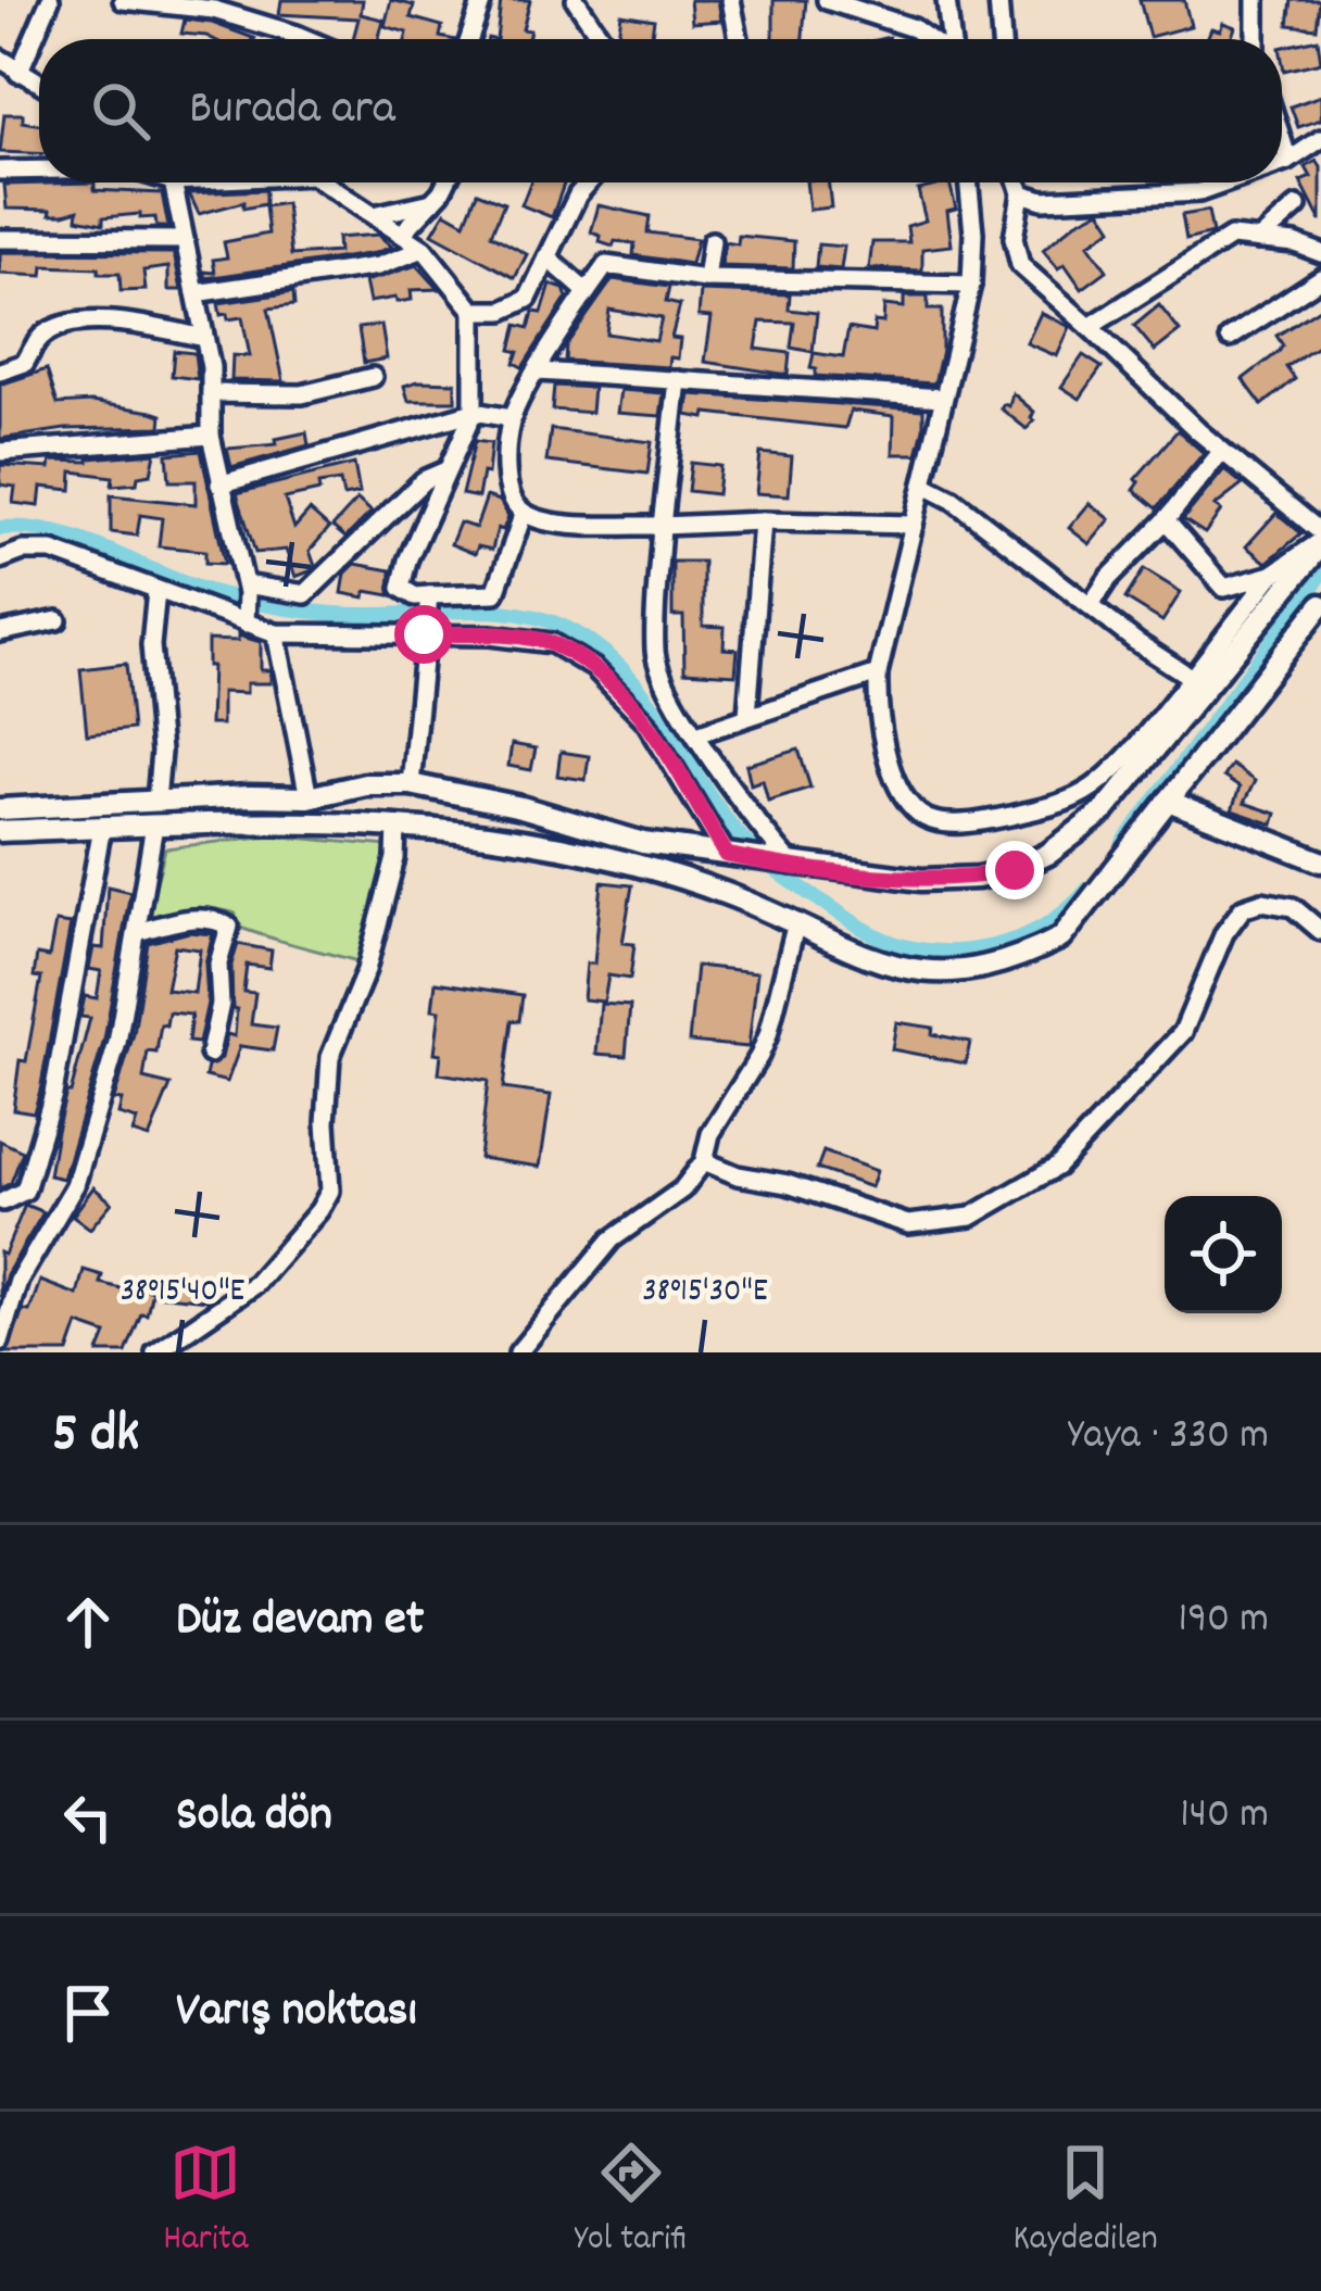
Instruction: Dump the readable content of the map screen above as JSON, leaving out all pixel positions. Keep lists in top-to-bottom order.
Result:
{
  "page": {
    "search": "Burada ara",
    "heading": ["5 dk", "Yaya · 330 m"],
    "list": [
      ["Düz devam et", "190 m"],
      ["Sola dön", "140 m"],
      "Varış noktası"
    ],
    "nav": ["Harita", "Yol tarifi", "Kaydedilen"]
  },
  "coordinates": ["38°15'40\"E", "38°15'30\"E"]
}
